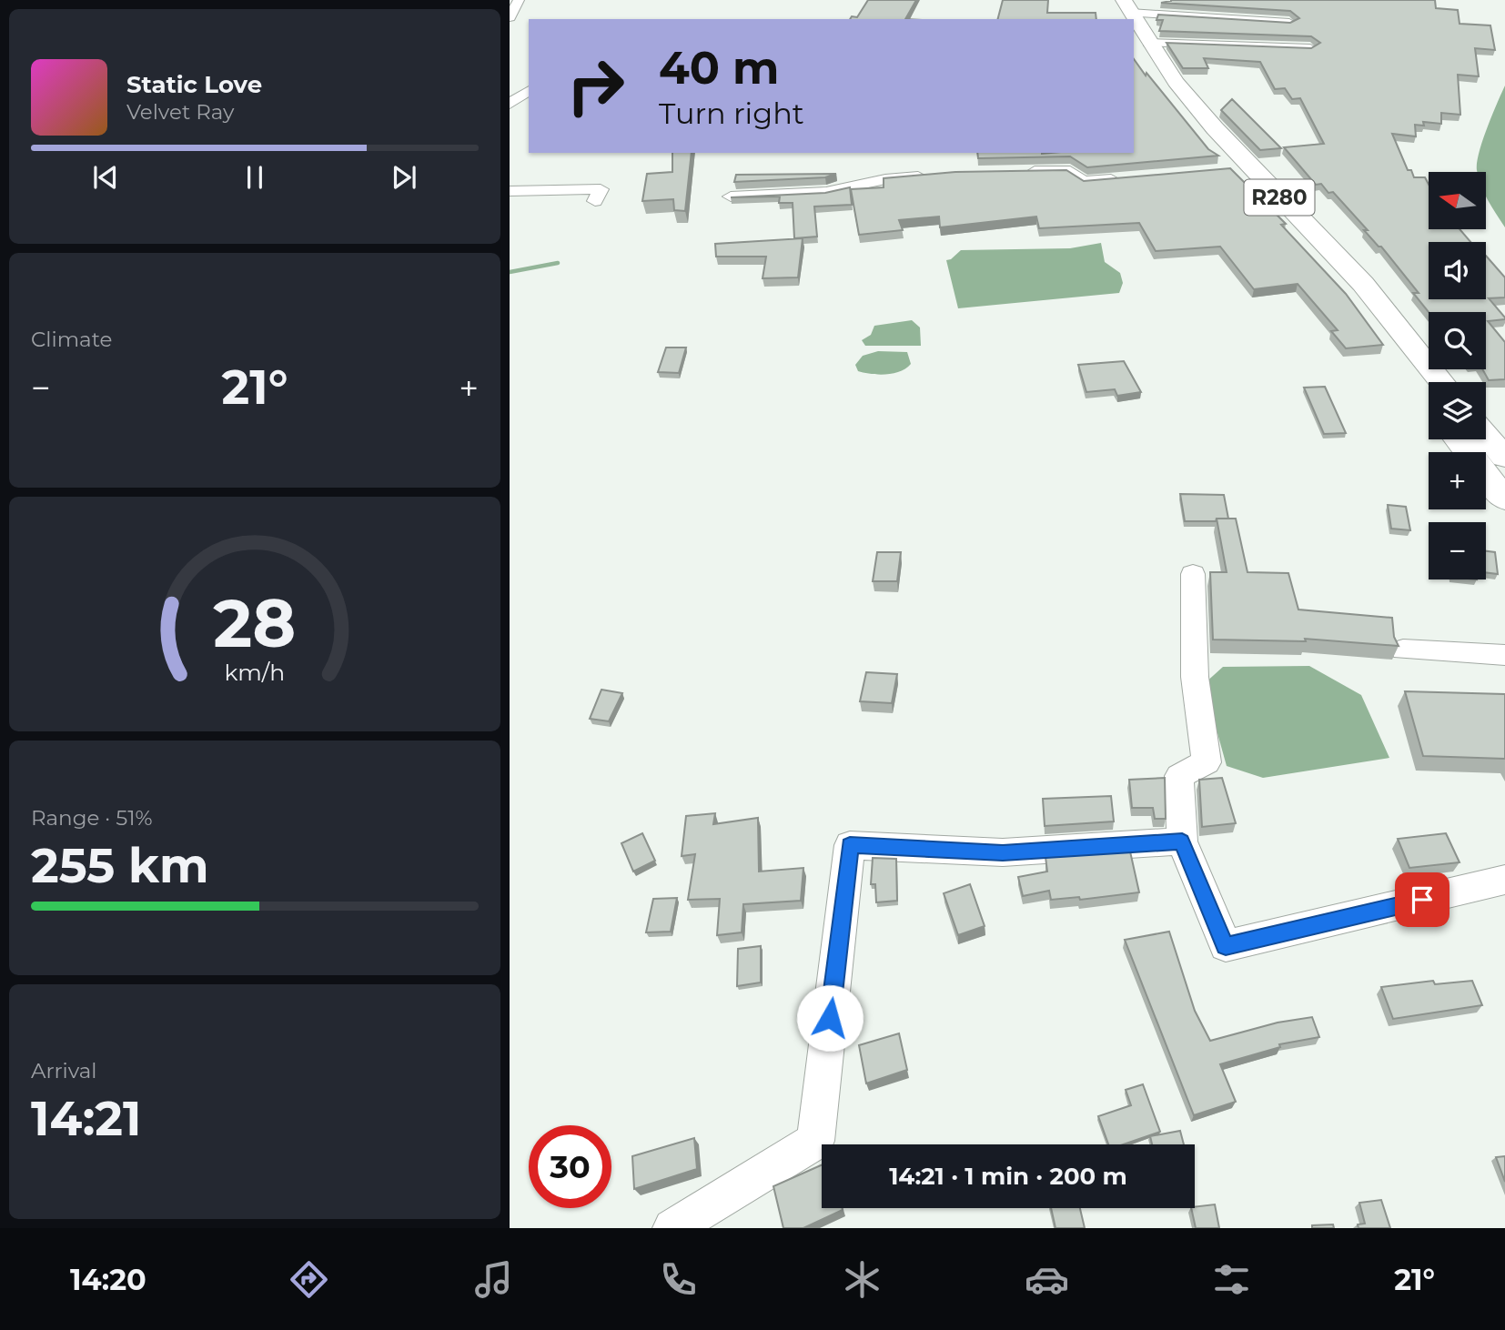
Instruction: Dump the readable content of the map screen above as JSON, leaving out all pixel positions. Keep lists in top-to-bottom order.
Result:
{
  "streets": {
    "main road": ["R280"]
  },
  "north": "left",
  "page": {
    "turn": ["40 m", "Turn right"],
    "song": ["Static Love", "Velvet Ray"],
    "map_buttons": ["+", "−"],
    "tile": [
      "Climate",
      ["Range · 51%", "255 km"],
      ["Arrival", "14:21"]
    ],
    "heat": ["−", "21°", "+"],
    "limit": "30",
    "trip": "14:21 · 1 min · 200 m",
    "tabs": ["14:20", "21°"],
    "gauge": ["28", "km/h"]
  }
}
